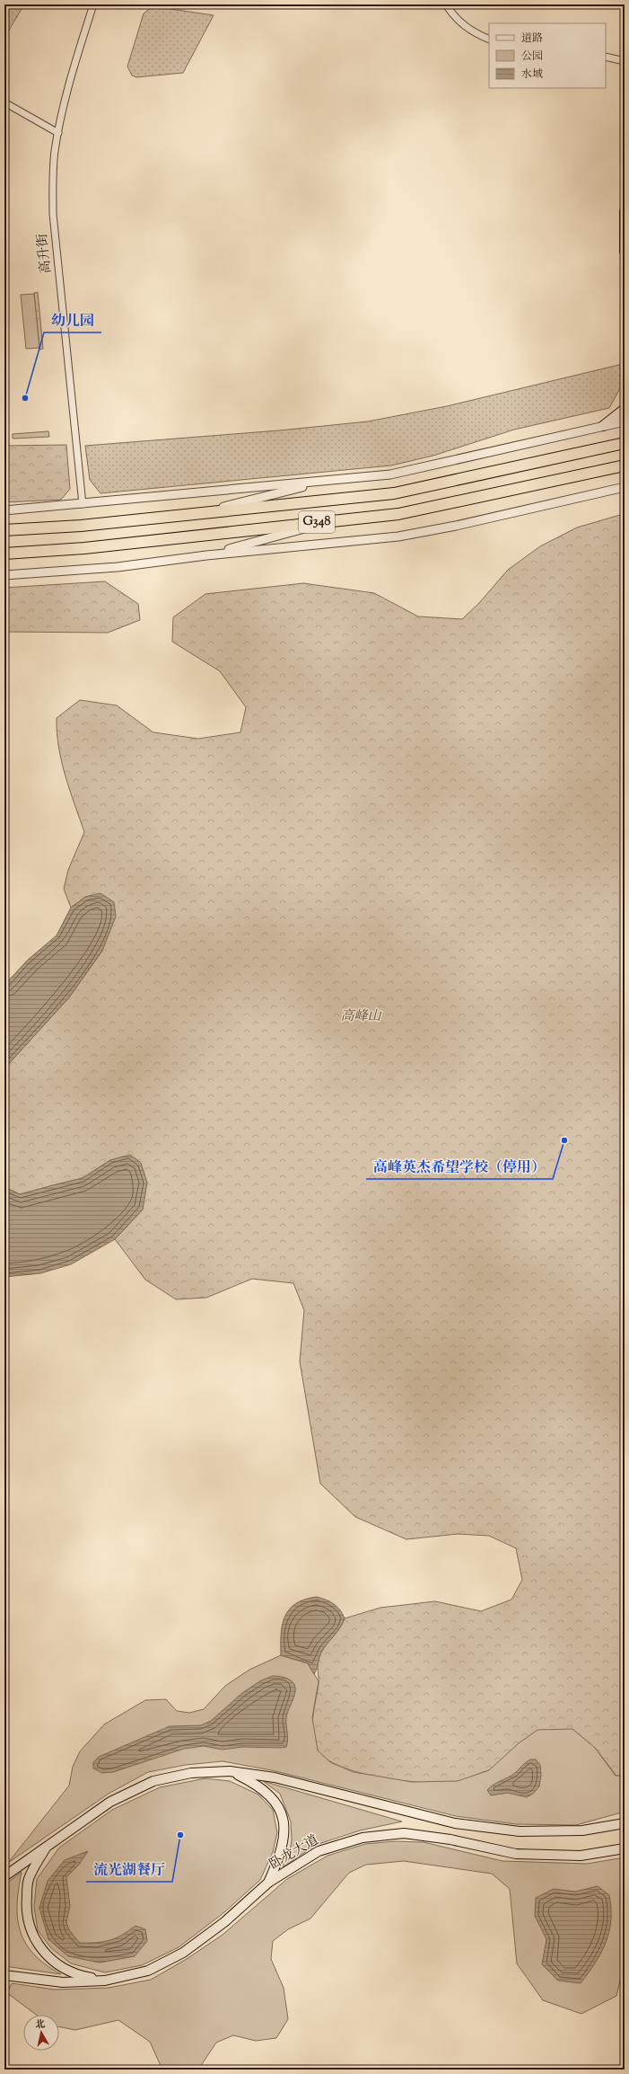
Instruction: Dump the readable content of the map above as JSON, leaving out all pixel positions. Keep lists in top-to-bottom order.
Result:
{
  "streets": {
    "highway": ["G348"],
    "main road": ["卧龙大道"],
    "street": ["高升街"]
  },
  "parks": ["高峰山"],
  "places": ["幼儿园", "高峰英杰希望学校（停用）", "流光湖餐厅"],
  "legend": ["道路", "公园", "水域"],
  "north": "top"
}
